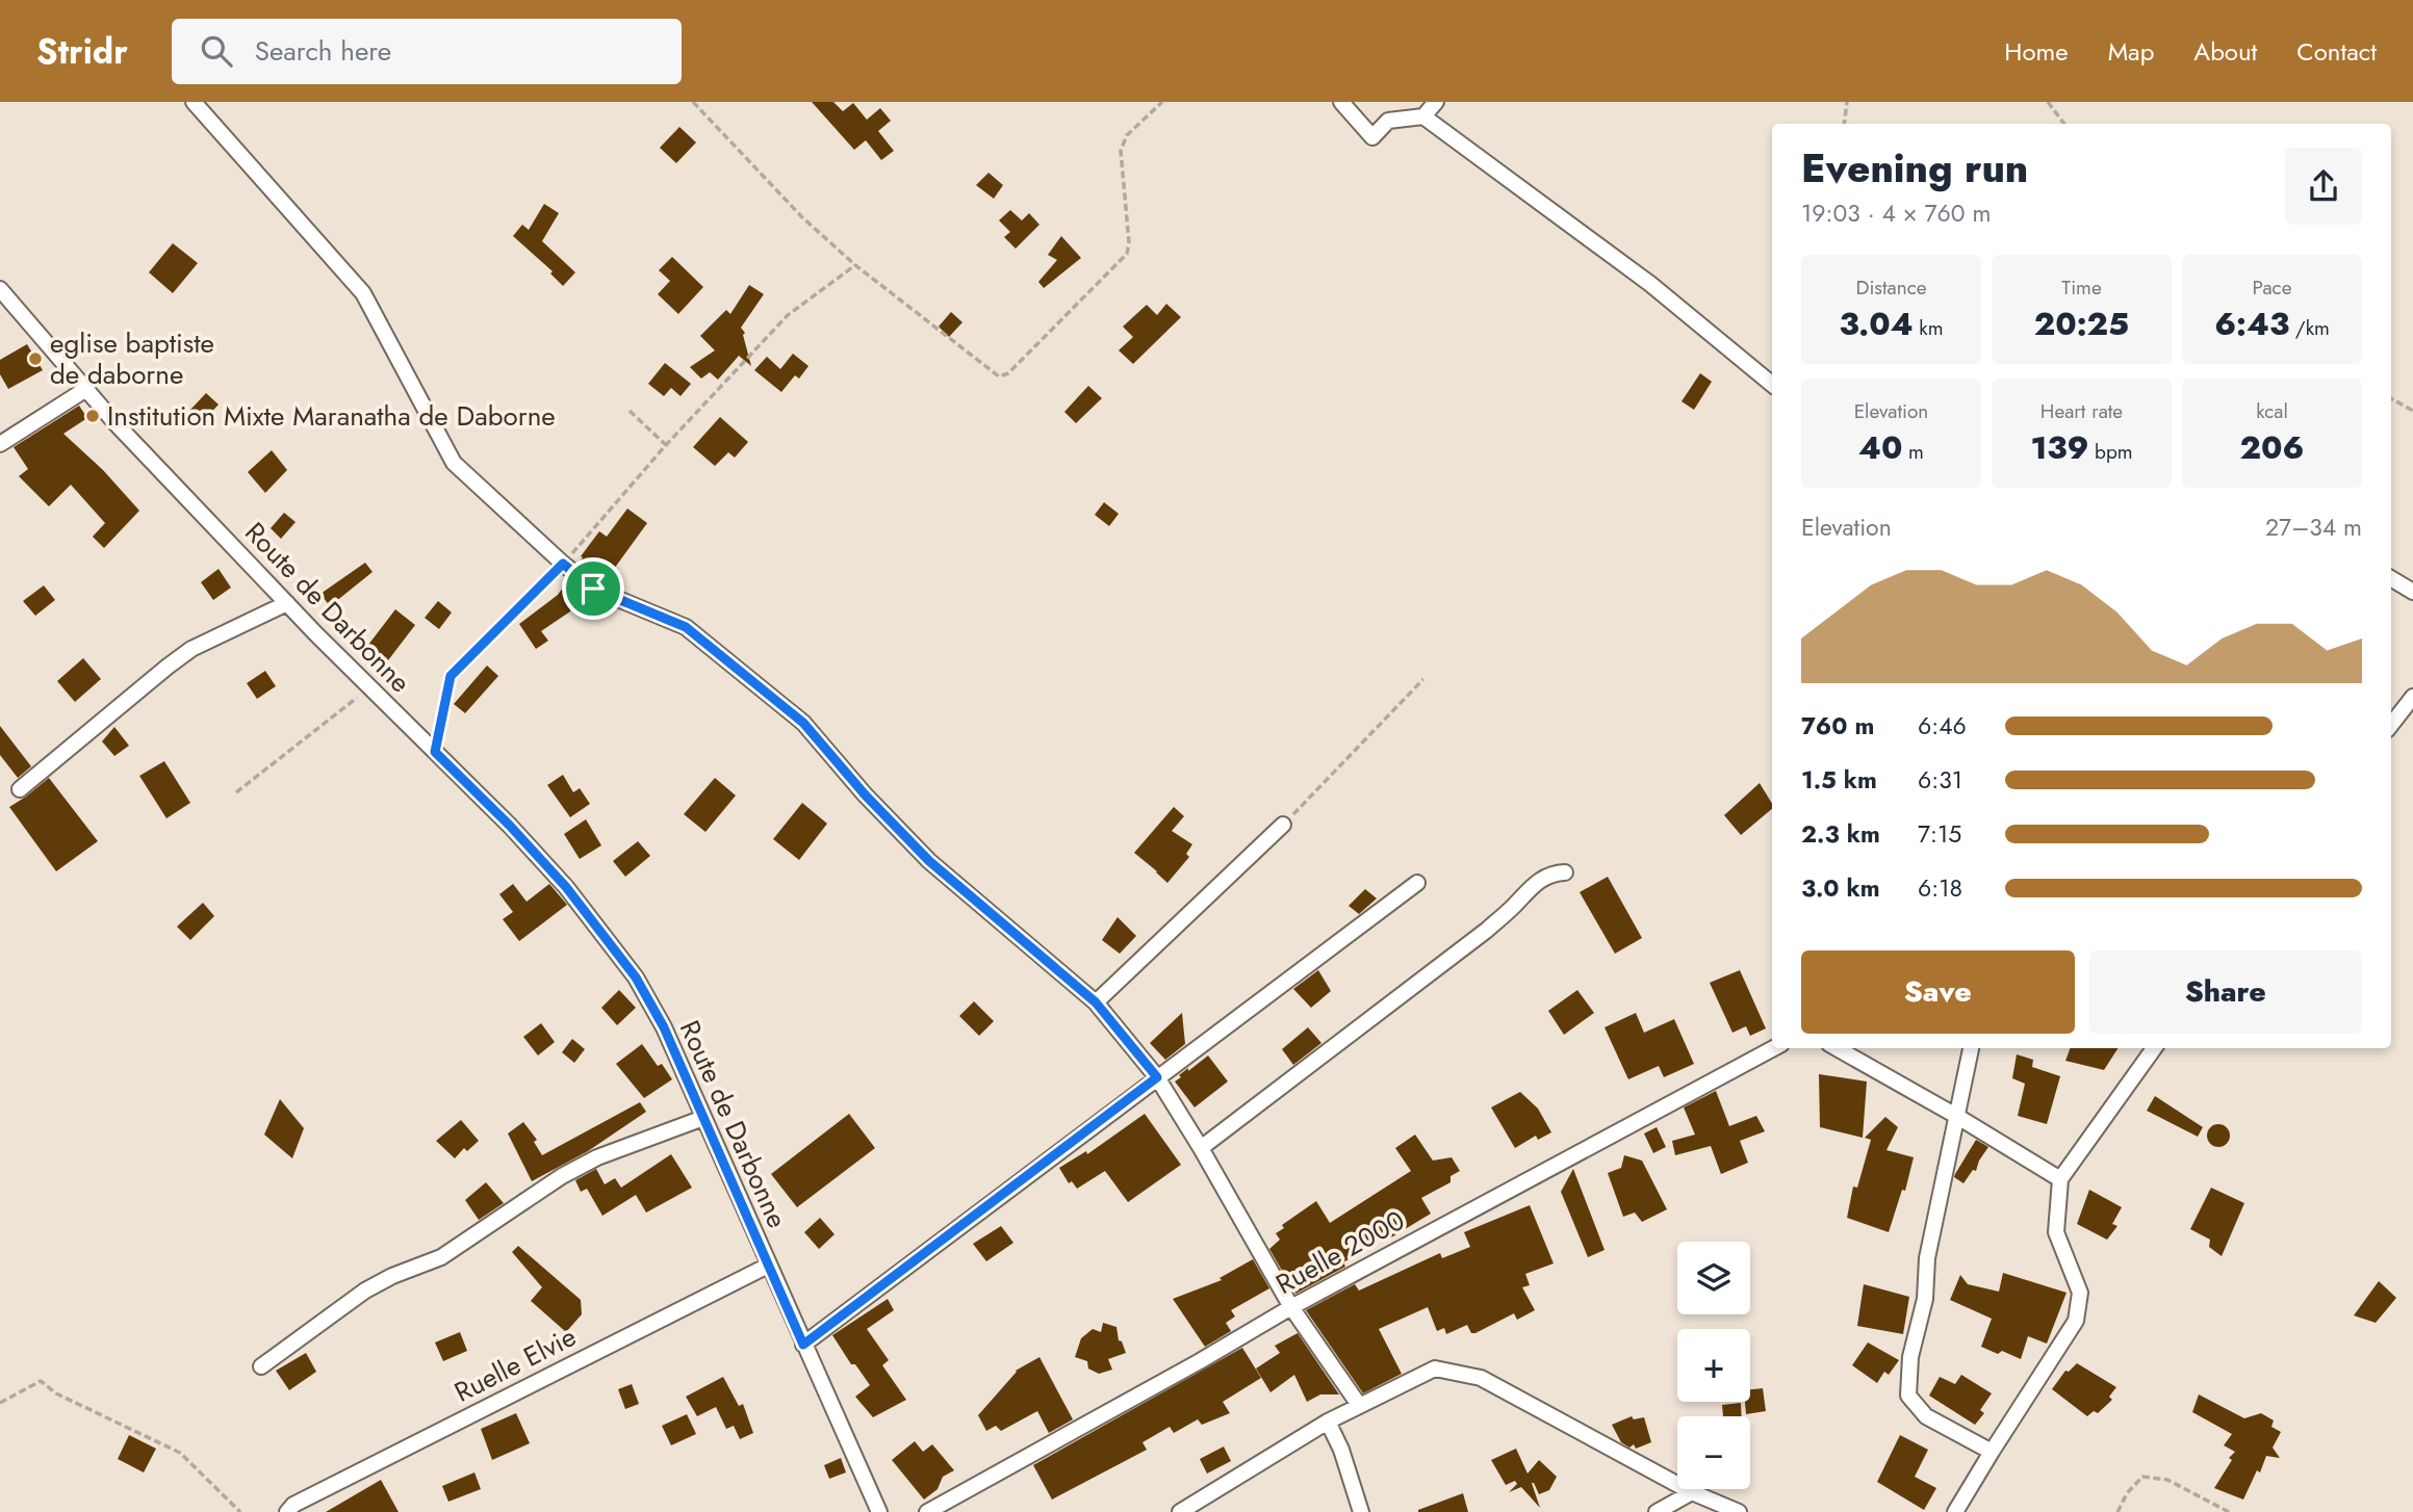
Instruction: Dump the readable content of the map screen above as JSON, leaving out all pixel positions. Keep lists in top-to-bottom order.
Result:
{
  "streets": {
    "street": ["Route de Darbonne", "Ruelle 2000", "Ruelle Elvie"]
  },
  "crossings": [
    ["Route de Darbonne", "Ruelle Elvie"]
  ],
  "places": ["eglise baptiste de daborne", "Institution Mixte Maranatha de Daborne"],
  "page": {
    "header": "Stridr",
    "search": "Search here",
    "nav": [
      "Home",
      "Map",
      "About",
      "Contact"
    ],
    "heading": ["Evening run", "19:03 · 4 × 760 m"],
    "stats": [
      ["Distance", "3.04 km"],
      ["Time", "20:25"],
      ["Pace", "6:43 /km"],
      ["Elevation", "40 m"],
      ["Heart rate", "139 bpm"],
      ["kcal", "206"]
    ],
    "chart": ["Elevation", "27–34 m"],
    "list": [
      {
        "name": "760 m",
        "note": "6:46"
      },
      {
        "name": "1.5 km",
        "note": "6:31"
      },
      {
        "name": "2.3 km",
        "note": "7:15"
      },
      {
        "name": "3.0 km",
        "note": "6:18"
      }
    ],
    "buttons": ["Save", "Share"],
    "map_buttons": ["+", "−"]
  }
}
